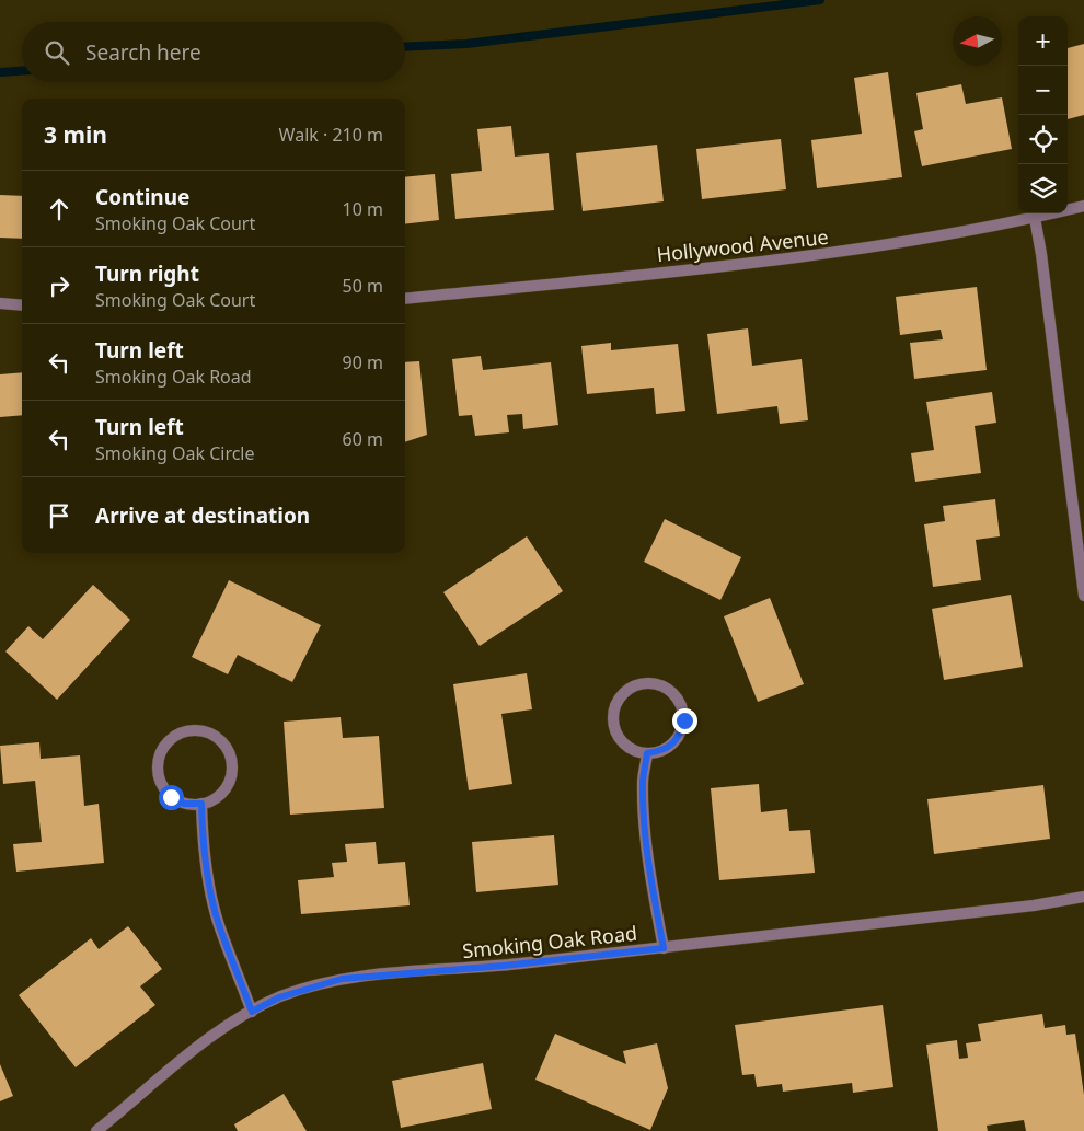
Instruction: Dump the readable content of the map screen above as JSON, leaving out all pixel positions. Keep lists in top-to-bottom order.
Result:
{
  "streets": {
    "street": ["Hollywood Avenue", "Smoking Oak Road"]
  },
  "north": "left",
  "page": {
    "map_buttons": ["+", "−"],
    "search": "Search here",
    "heading": ["3 min", "Walk · 210 m"],
    "list": [
      ["Continue", "Smoking Oak Court", "10 m"],
      ["Turn right", "Smoking Oak Court", "50 m"],
      ["Turn left", "Smoking Oak Road", "90 m"],
      ["Turn left", "Smoking Oak Circle", "60 m"],
      "Arrive at destination"
    ]
  }
}
